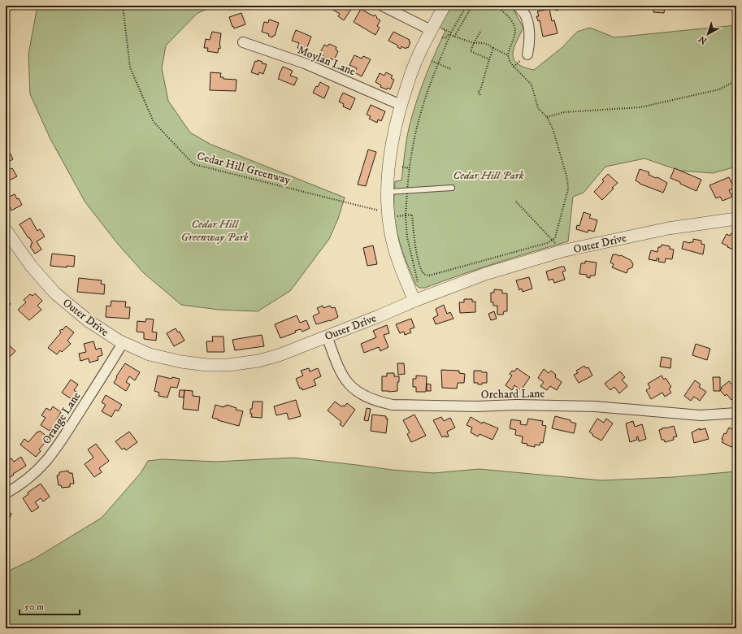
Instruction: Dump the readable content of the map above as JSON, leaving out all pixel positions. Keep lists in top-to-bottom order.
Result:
{
  "streets": {
    "street": [
      "Moylan Lane",
      "Outer Drive",
      "Orchard Lane",
      "Orange Lane"
    ],
    "path": ["Cedar Hill Greenway"]
  },
  "crossings": [
    ["Outer Drive", "Orchard Lane"],
    ["Outer Drive", "Orange Lane"]
  ],
  "parks": ["Cedar Hill Park", "Cedar Hill Greenway Park"],
  "scale_bar": "50 m",
  "north": "bottom left"
}
